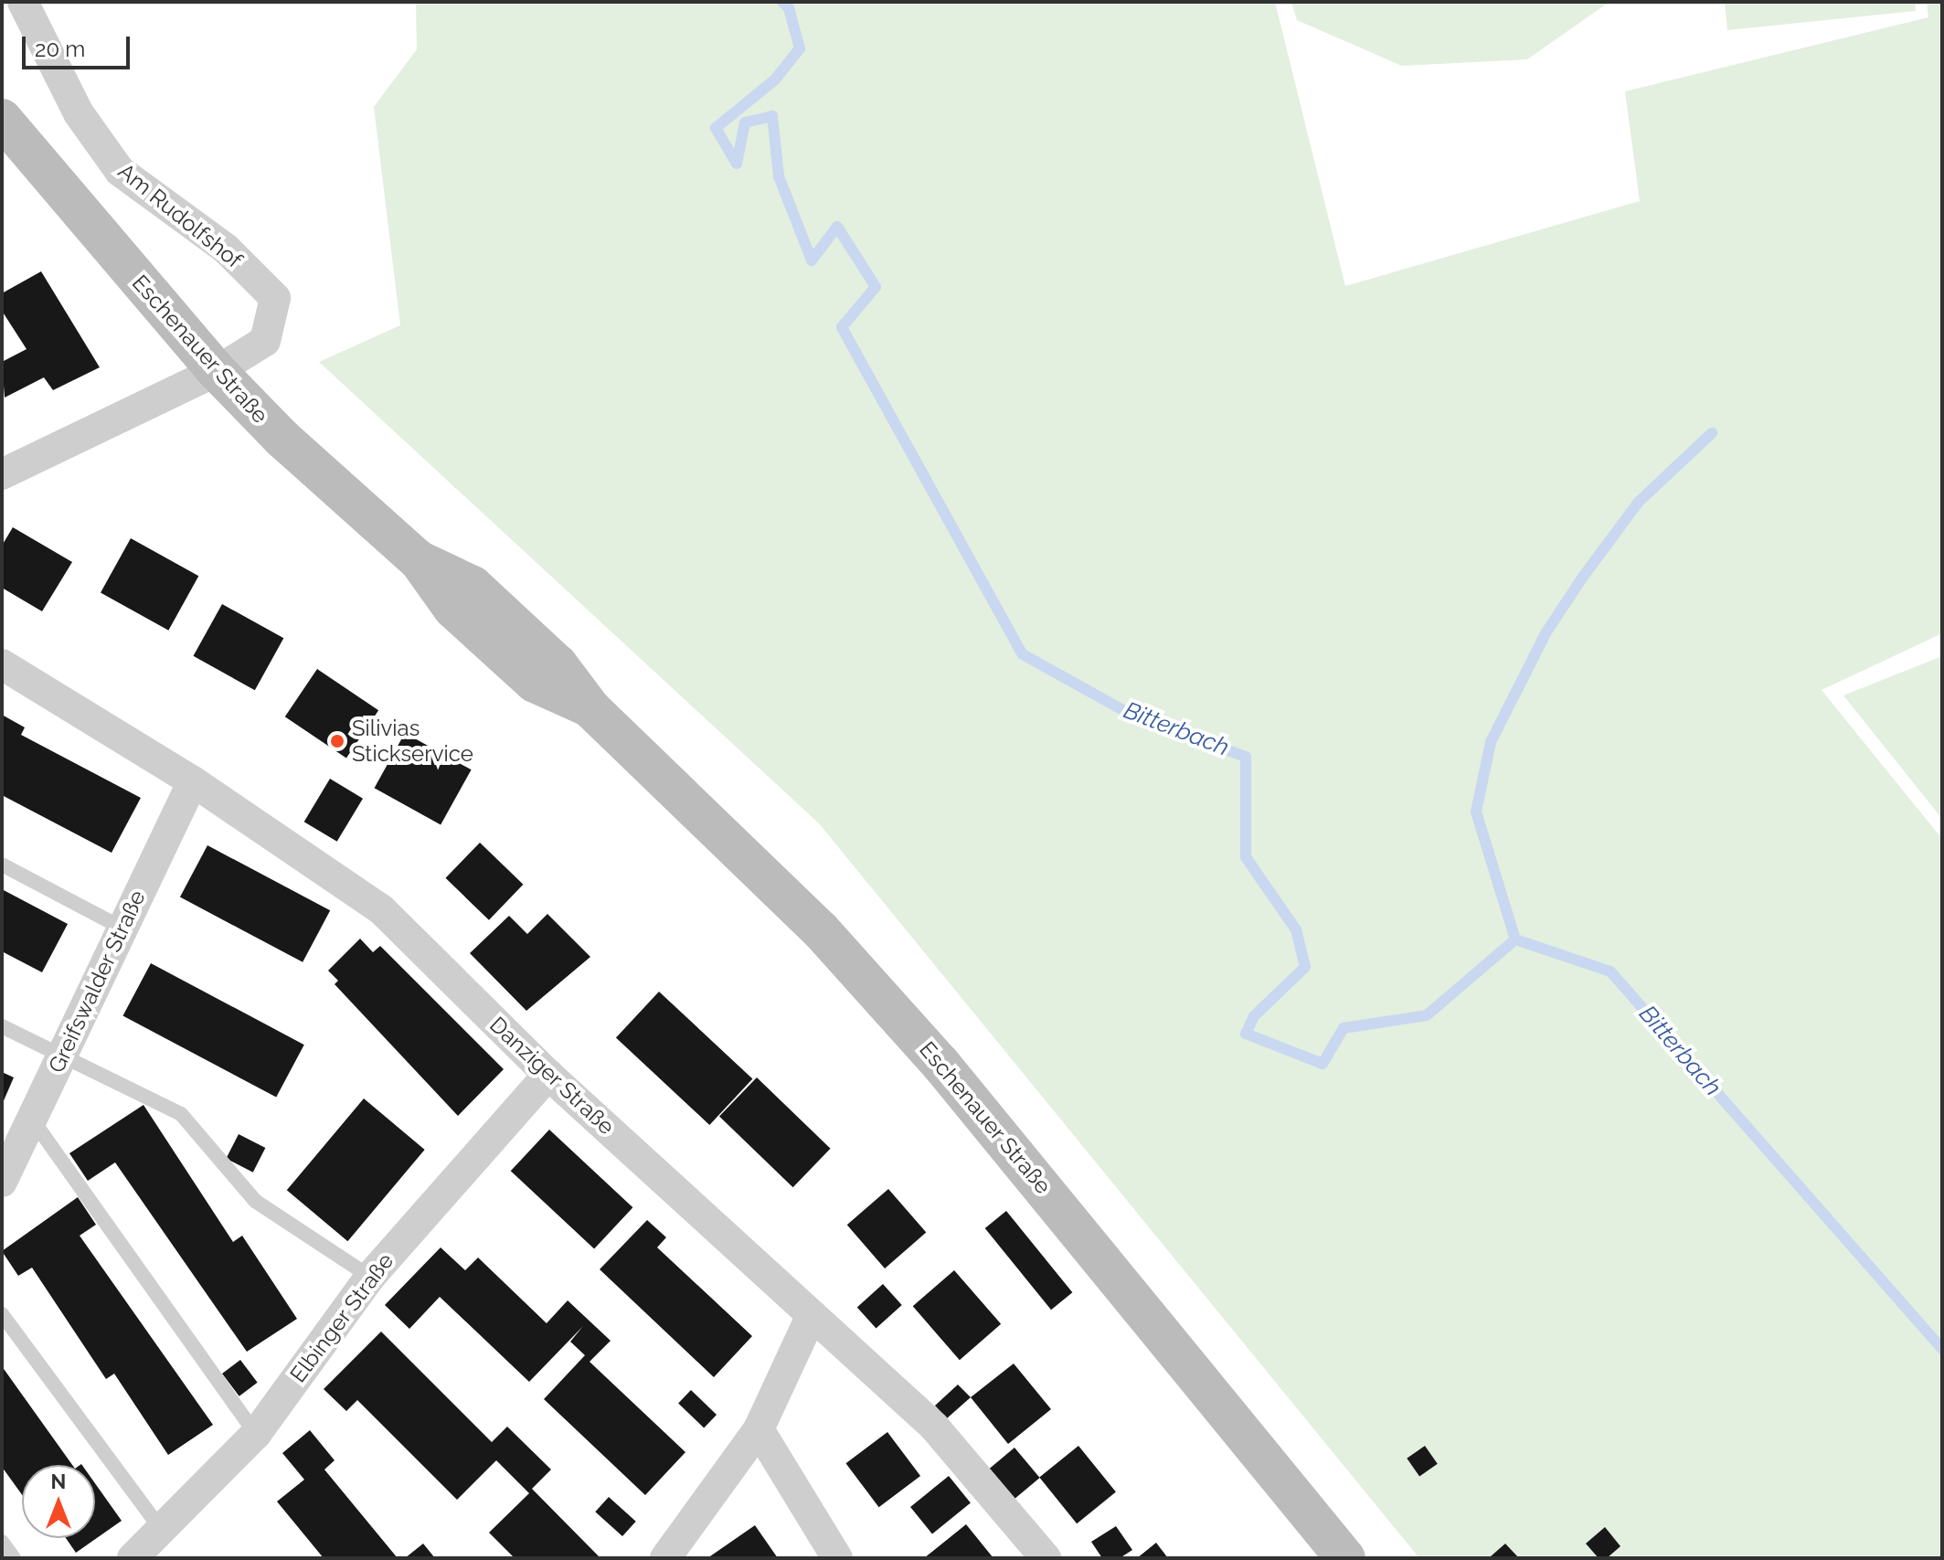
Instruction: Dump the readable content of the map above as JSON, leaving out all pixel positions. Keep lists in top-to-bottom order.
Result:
{
  "streets": {
    "main road": ["Eschenauer Straße"],
    "street": [
      "Am Rudolfshof",
      "Greifswalder Straße",
      "Danziger Straße",
      "Elbinger Straße"
    ]
  },
  "crossings": [
    ["Am Rudolfshof", "Eschenauer Straße"],
    ["Greifswalder Straße", "Danziger Straße"],
    ["Danziger Straße", "Elbinger Straße"]
  ],
  "water": ["Bitterbach"],
  "places": ["Silivias Stickservice"],
  "scale_bar": "20 m",
  "north": "top"
}
